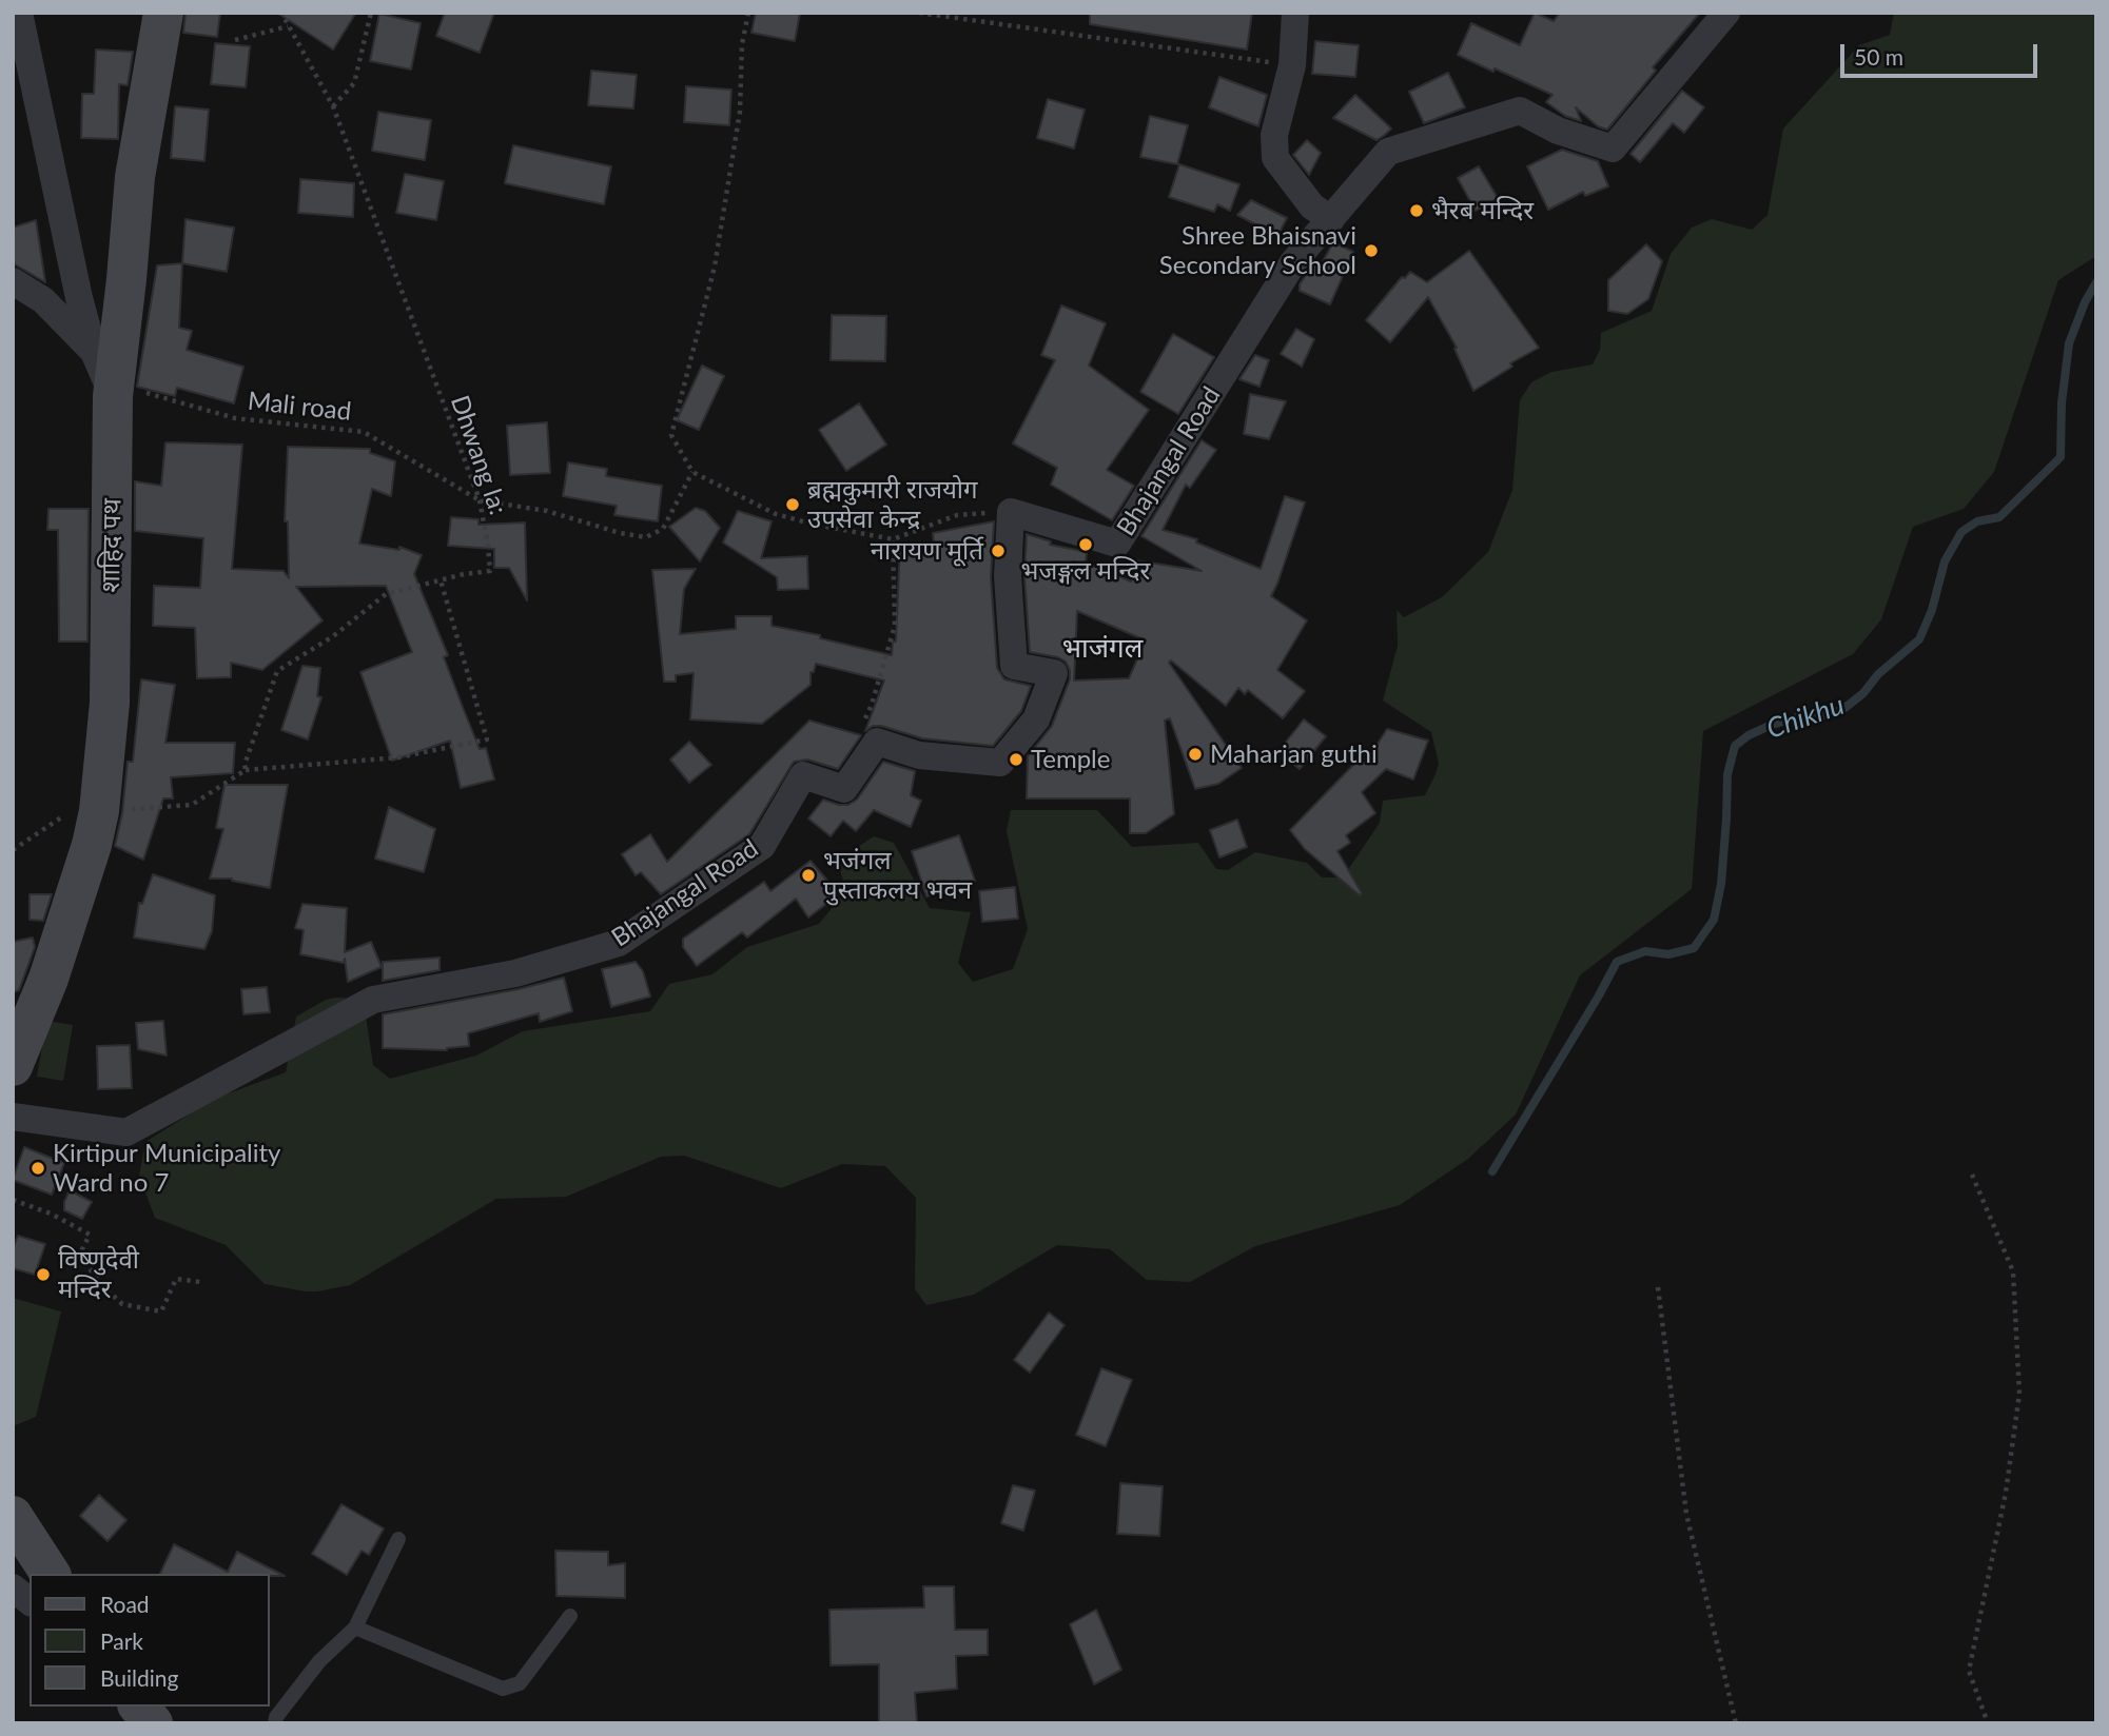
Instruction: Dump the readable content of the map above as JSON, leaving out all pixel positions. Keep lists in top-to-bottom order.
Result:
{
  "streets": {
    "street": ["Bhajangal Road", "शाहिद पथ"],
    "path": ["Mali road", "Dhwang la:"]
  },
  "crossings": [
    ["Mali road", "Dhwang la:"],
    ["Mali road", "शाहिद पथ"]
  ],
  "districts": ["भाजंगल"],
  "water": ["Chikhu"],
  "places": [
    "भैरब मन्दिर",
    "Shree Bhaisnavi Secondary School",
    "ब्रह्मकुमारी राजयोग उपसेवा केन्द्र",
    "भजङ्गल मन्दिर",
    "नारायण मूर्ति",
    "Maharjan guthi",
    "Temple",
    "भजंगल पुस्ताकलय भवन",
    "Kirtipur Municipality Ward no 7",
    "विष्णुदेवी मन्दिर"
  ],
  "legend": ["Road", "Park", "Building"],
  "scale_bar": "50 m"
}
